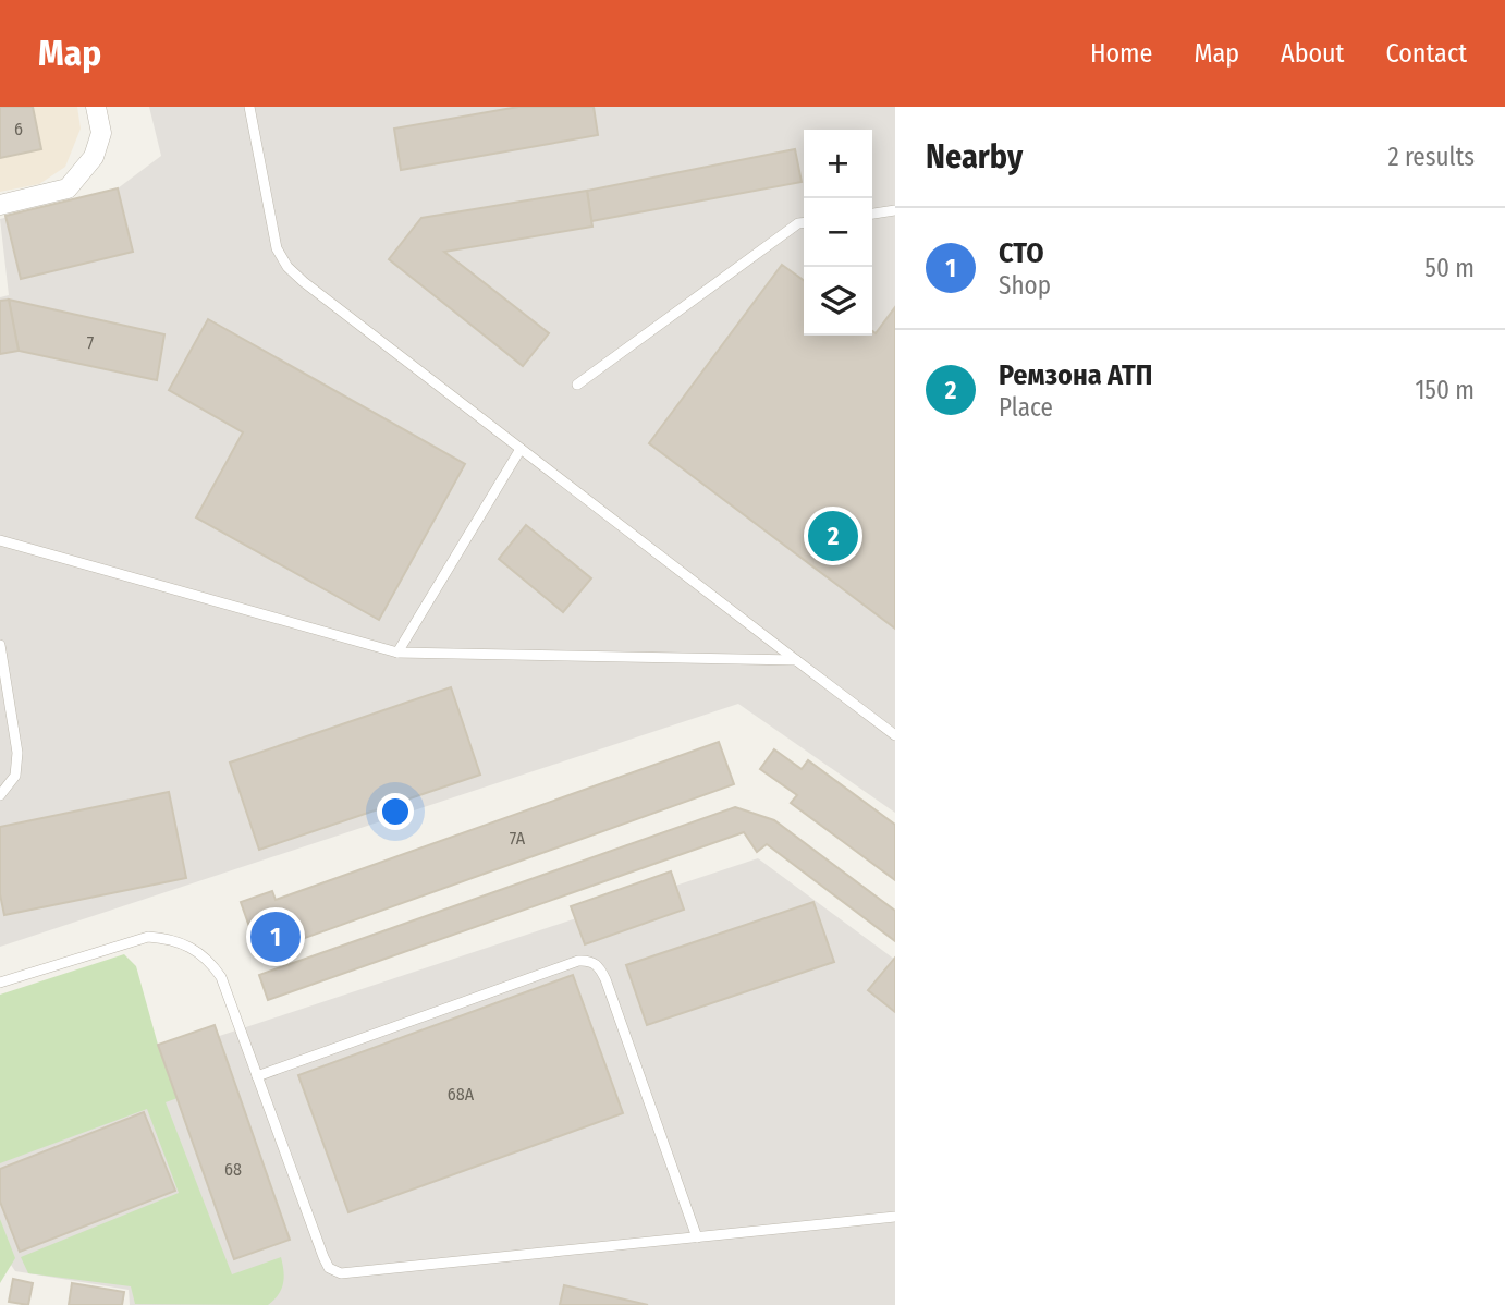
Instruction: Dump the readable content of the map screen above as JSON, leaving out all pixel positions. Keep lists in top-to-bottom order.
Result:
{
  "house_numbers": [
    "6",
    "7",
    "7А",
    "68А",
    "68"
  ],
  "page": {
    "header": "Map",
    "nav": [
      "Home",
      "Map",
      "About",
      "Contact"
    ],
    "heading": ["Nearby", "2 results"],
    "map_buttons": ["+", "−"],
    "list": [
      {
        "mark": "1",
        "name": "СТО",
        "note": "Shop",
        "value": "50 m"
      },
      {
        "mark": "2",
        "name": "Ремзона АТП",
        "note": "Place",
        "value": "150 m"
      }
    ],
    "pins": ["2", "1"]
  }
}
